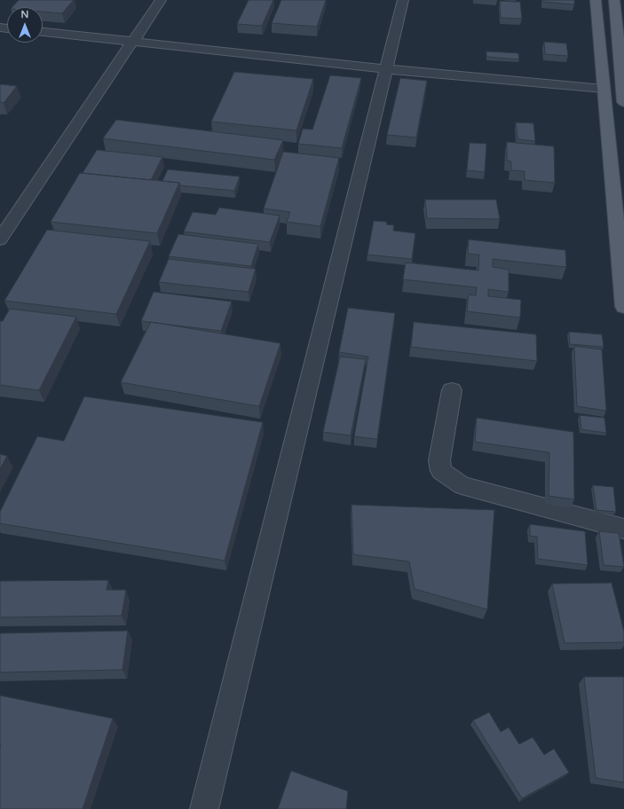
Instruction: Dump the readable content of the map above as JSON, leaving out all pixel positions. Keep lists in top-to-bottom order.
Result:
{
  "north": "top"
}
